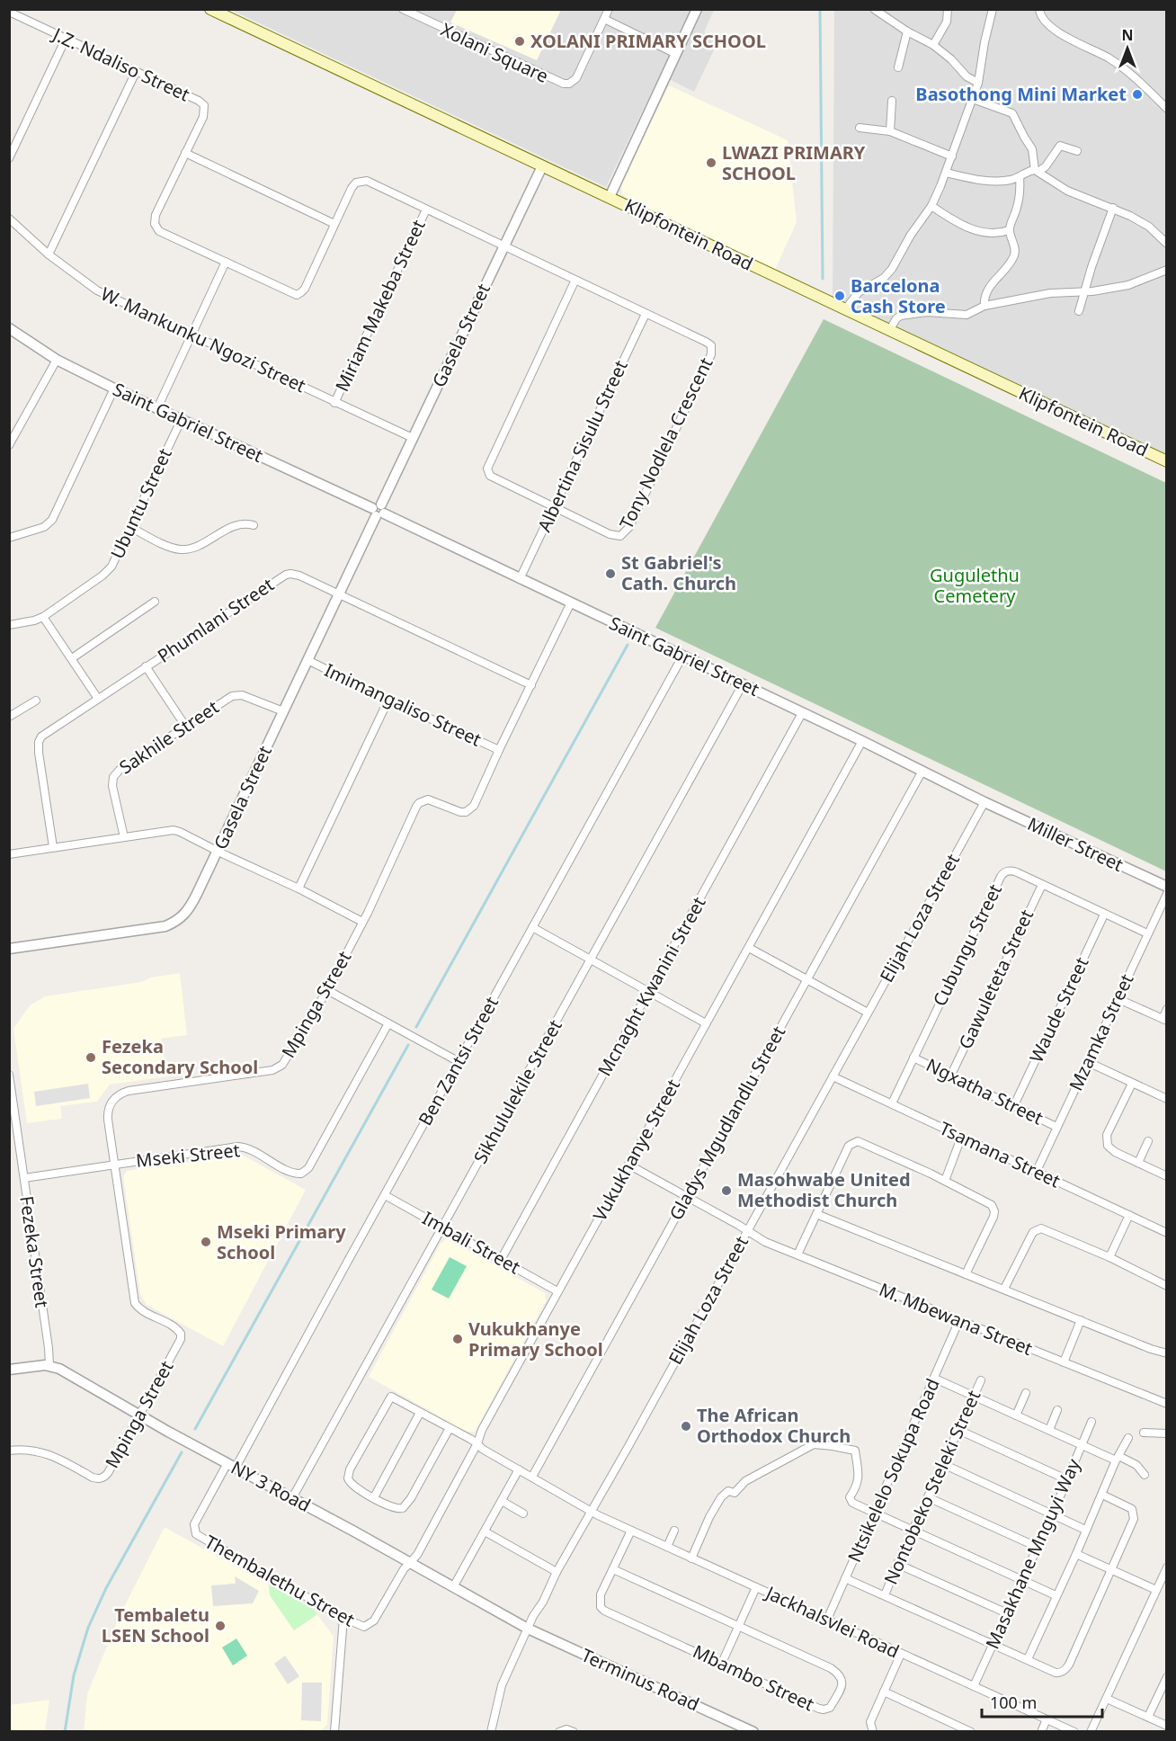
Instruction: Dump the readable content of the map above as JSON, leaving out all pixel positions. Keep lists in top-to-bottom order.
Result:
{
  "streets": {
    "main road": ["Klipfontein Road"],
    "street": [
      "Xolani Square",
      "J.Z. Ndaliso Street",
      "Miriam Makeba Street",
      "Gasela Street",
      "W. Mankunku Ngozi Street",
      "Saint Gabriel Street",
      "Tony Nodlela Crescent",
      "Albertina Sisulu Street",
      "Ubuntu Street",
      "Phumlani Street",
      "Imimangaliso Street",
      "Sakhile Street",
      "Miller Street",
      "Elijah Loza Street",
      "Cubungu Street",
      "Gawuleteta Street",
      "Mcnaght Kwanini Street",
      "Mpinga Street",
      "Waude Street",
      "Mzamka Street",
      "Ben Zantsi Street",
      "Sikhululekile Street",
      "Ngxatha Street",
      "Gladys Mgudlandlu Street",
      "Vukukhanye Street",
      "Tsamana Street",
      "Mseki Street",
      "Imbali Street",
      "Fezeka Street",
      "M. Mbewana Street",
      "Ntsikelelo Sokupa Road",
      "NY 3 Road",
      "Nontobeko Steleki Street",
      "Masakhane Mnguyi Way",
      "Thembalethu Street",
      "Jackhalsvlei Road",
      "Mbambo Street",
      "Terminus Road"
    ]
  },
  "crossings": [
    ["Klipfontein Road", "Gasela Street"],
    ["Miriam Makeba Street", "W. Mankunku Ngozi Street"],
    ["Gasela Street", "W. Mankunku Ngozi Street"],
    ["Gasela Street", "Saint Gabriel Street"],
    ["Gasela Street", "Phumlani Street"],
    ["Gasela Street", "Imimangaliso Street"],
    ["Gasela Street", "Sakhile Street"],
    ["Saint Gabriel Street", "Albertina Sisulu Street"],
    ["Saint Gabriel Street", "Ubuntu Street"],
    ["Saint Gabriel Street", "Miller Street"],
    ["Saint Gabriel Street", "Elijah Loza Street"],
    ["Saint Gabriel Street", "Mcnaght Kwanini Street"],
    ["Saint Gabriel Street", "Mpinga Street"],
    ["Saint Gabriel Street", "Ben Zantsi Street"],
    ["Saint Gabriel Street", "Sikhululekile Street"],
    ["Saint Gabriel Street", "Gladys Mgudlandlu Street"],
    ["Saint Gabriel Street", "Vukukhanye Street"],
    ["Tony Nodlela Crescent", "Albertina Sisulu Street"],
    ["Phumlani Street", "Mpinga Street"],
    ["Imimangaliso Street", "Mpinga Street"],
    ["Miller Street", "Elijah Loza Street"],
    ["Elijah Loza Street", "Tsamana Street"],
    ["Elijah Loza Street", "M. Mbewana Street"],
    ["Elijah Loza Street", "NY 3 Road"],
    ["Elijah Loza Street", "Jackhalsvlei Road"],
    ["Elijah Loza Street", "Terminus Road"],
    ["Cubungu Street", "Gawuleteta Street"],
    ["Cubungu Street", "Waude Street"],
    ["Cubungu Street", "Mzamka Street"],
    ["Cubungu Street", "Ngxatha Street"],
    ["Cubungu Street", "Tsamana Street"],
    ["Gawuleteta Street", "Ngxatha Street"],
    ["Mcnaght Kwanini Street", "Imbali Street"],
    ["Mpinga Street", "Mseki Street"],
    ["Mpinga Street", "NY 3 Road"],
    ["Waude Street", "Ngxatha Street"],
    ["Mzamka Street", "Ngxatha Street"],
    ["Mzamka Street", "Tsamana Street"],
    ["Ben Zantsi Street", "Imbali Street"],
    ["Ben Zantsi Street", "NY 3 Road"],
    ["Ben Zantsi Street", "Thembalethu Street"],
    ["Sikhululekile Street", "Imbali Street"],
    ["Sikhululekile Street", "NY 3 Road"],
    ["Gladys Mgudlandlu Street", "M. Mbewana Street"],
    ["Vukukhanye Street", "Imbali Street"],
    ["Vukukhanye Street", "M. Mbewana Street"],
    ["Vukukhanye Street", "Thembalethu Street"],
    ["Mseki Street", "Fezeka Street"],
    ["Fezeka Street", "NY 3 Road"],
    ["M. Mbewana Street", "Ntsikelelo Sokupa Road"],
    ["Ntsikelelo Sokupa Road", "Jackhalsvlei Road"],
    ["NY 3 Road", "Thembalethu Street"],
    ["NY 3 Road", "Terminus Road"],
    ["Masakhane Mnguyi Way", "Jackhalsvlei Road"],
    ["Jackhalsvlei Road", "Mbambo Street"]
  ],
  "parks": ["Gugulethu Cemetery"],
  "places": [
    "XOLANI PRIMARY SCHOOL",
    "Basothong Mini Market",
    "LWAZI PRIMARY SCHOOL",
    "Barcelona Cash Store",
    "St Gabriel's Cath. Church",
    "Fezeka Secondary School",
    "Masohwabe United Methodist Church",
    "Mseki Primary School",
    "Vukukhanye Primary School",
    "The African Orthodox Church",
    "Tembaletu LSEN School"
  ],
  "scale_bar": "100 m",
  "north": "top"
}
